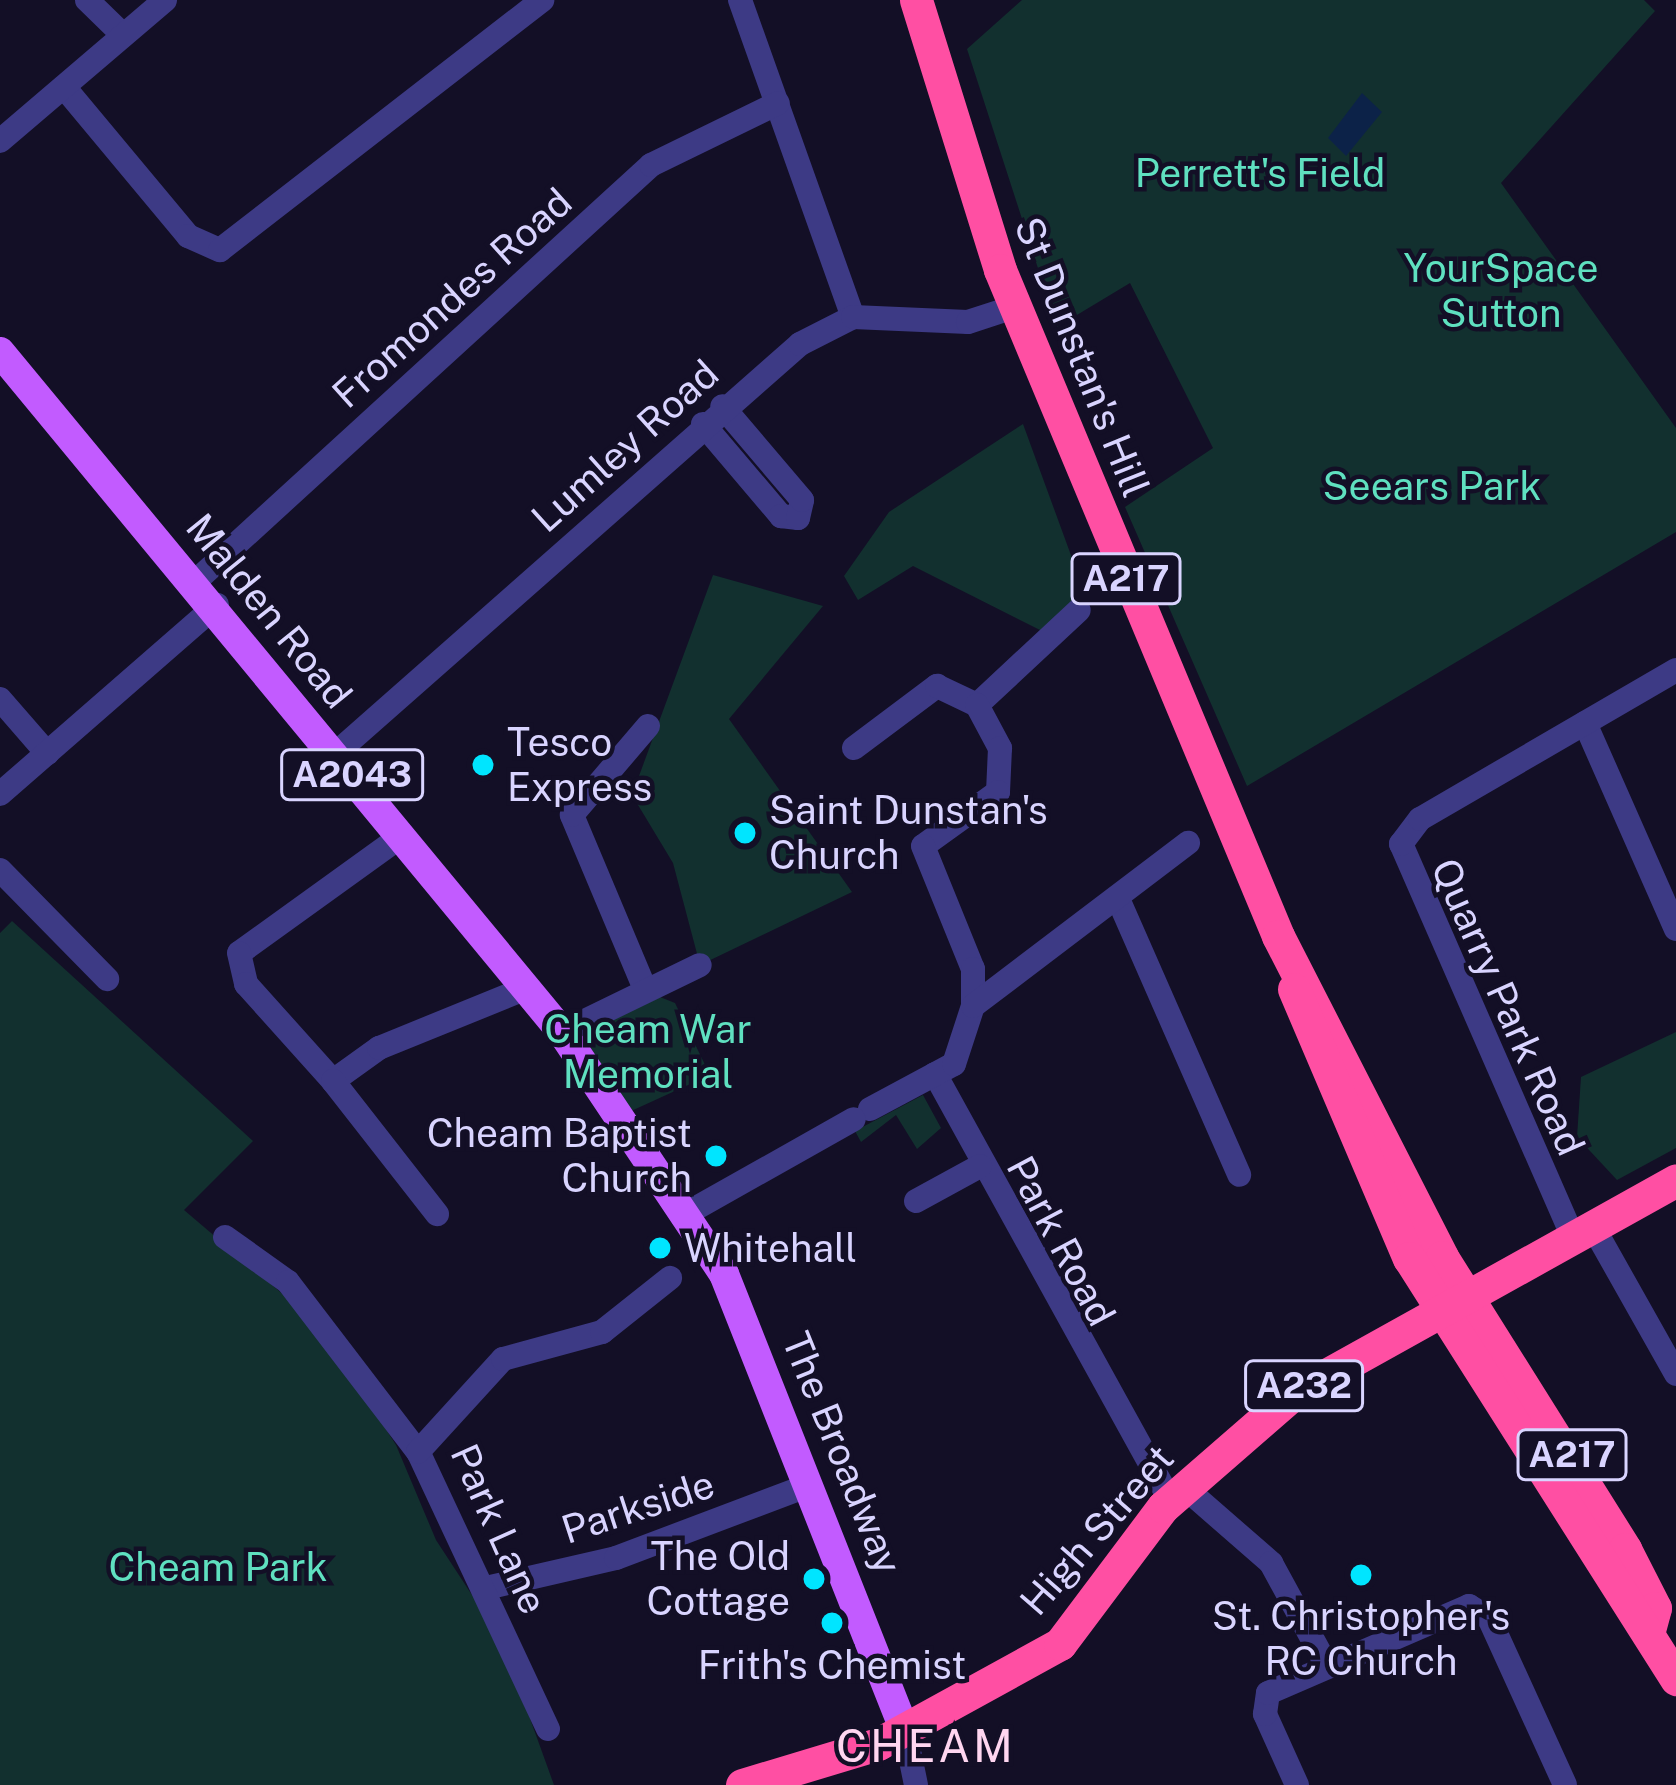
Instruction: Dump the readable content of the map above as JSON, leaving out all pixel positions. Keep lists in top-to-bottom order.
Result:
{
  "streets": {
    "highway": [
      "St Dunstan's Hill",
      "A217",
      "A232",
      "High Street"
    ],
    "main road": ["Malden Road", "A2043", "The Broadway"],
    "street": [
      "Fromondes Road",
      "Lumley Road",
      "Quarry Park Road",
      "Park Road",
      "Parkside",
      "Park Lane"
    ]
  },
  "crossings": [
    ["Fromondes Road", "Malden Road"],
    ["St Dunstan's Hill", "A217"],
    ["St Dunstan's Hill", "A232"],
    ["St Dunstan's Hill", "High Street"],
    ["Lumley Road", "Malden Road"],
    ["A217", "A232"],
    ["A217", "High Street"],
    ["Malden Road", "The Broadway"],
    ["Quarry Park Road", "A232"],
    ["Park Road", "High Street"],
    ["A232", "The Broadway"],
    ["A232", "High Street"],
    ["The Broadway", "Parkside"],
    ["The Broadway", "High Street"],
    ["Parkside", "Park Lane"]
  ],
  "districts": ["CHEAM"],
  "parks": [
    "Perrett's Field",
    "YourSpace Sutton",
    "Seears Park",
    "Cheam War Memorial",
    "Cheam Park"
  ],
  "places": [
    "Tesco Express",
    "Saint Dunstan's Church",
    "Cheam Baptist Church",
    "Whitehall",
    "St. Christopher's RC Church",
    "The Old Cottage",
    "Frith's Chemist"
  ]
}
